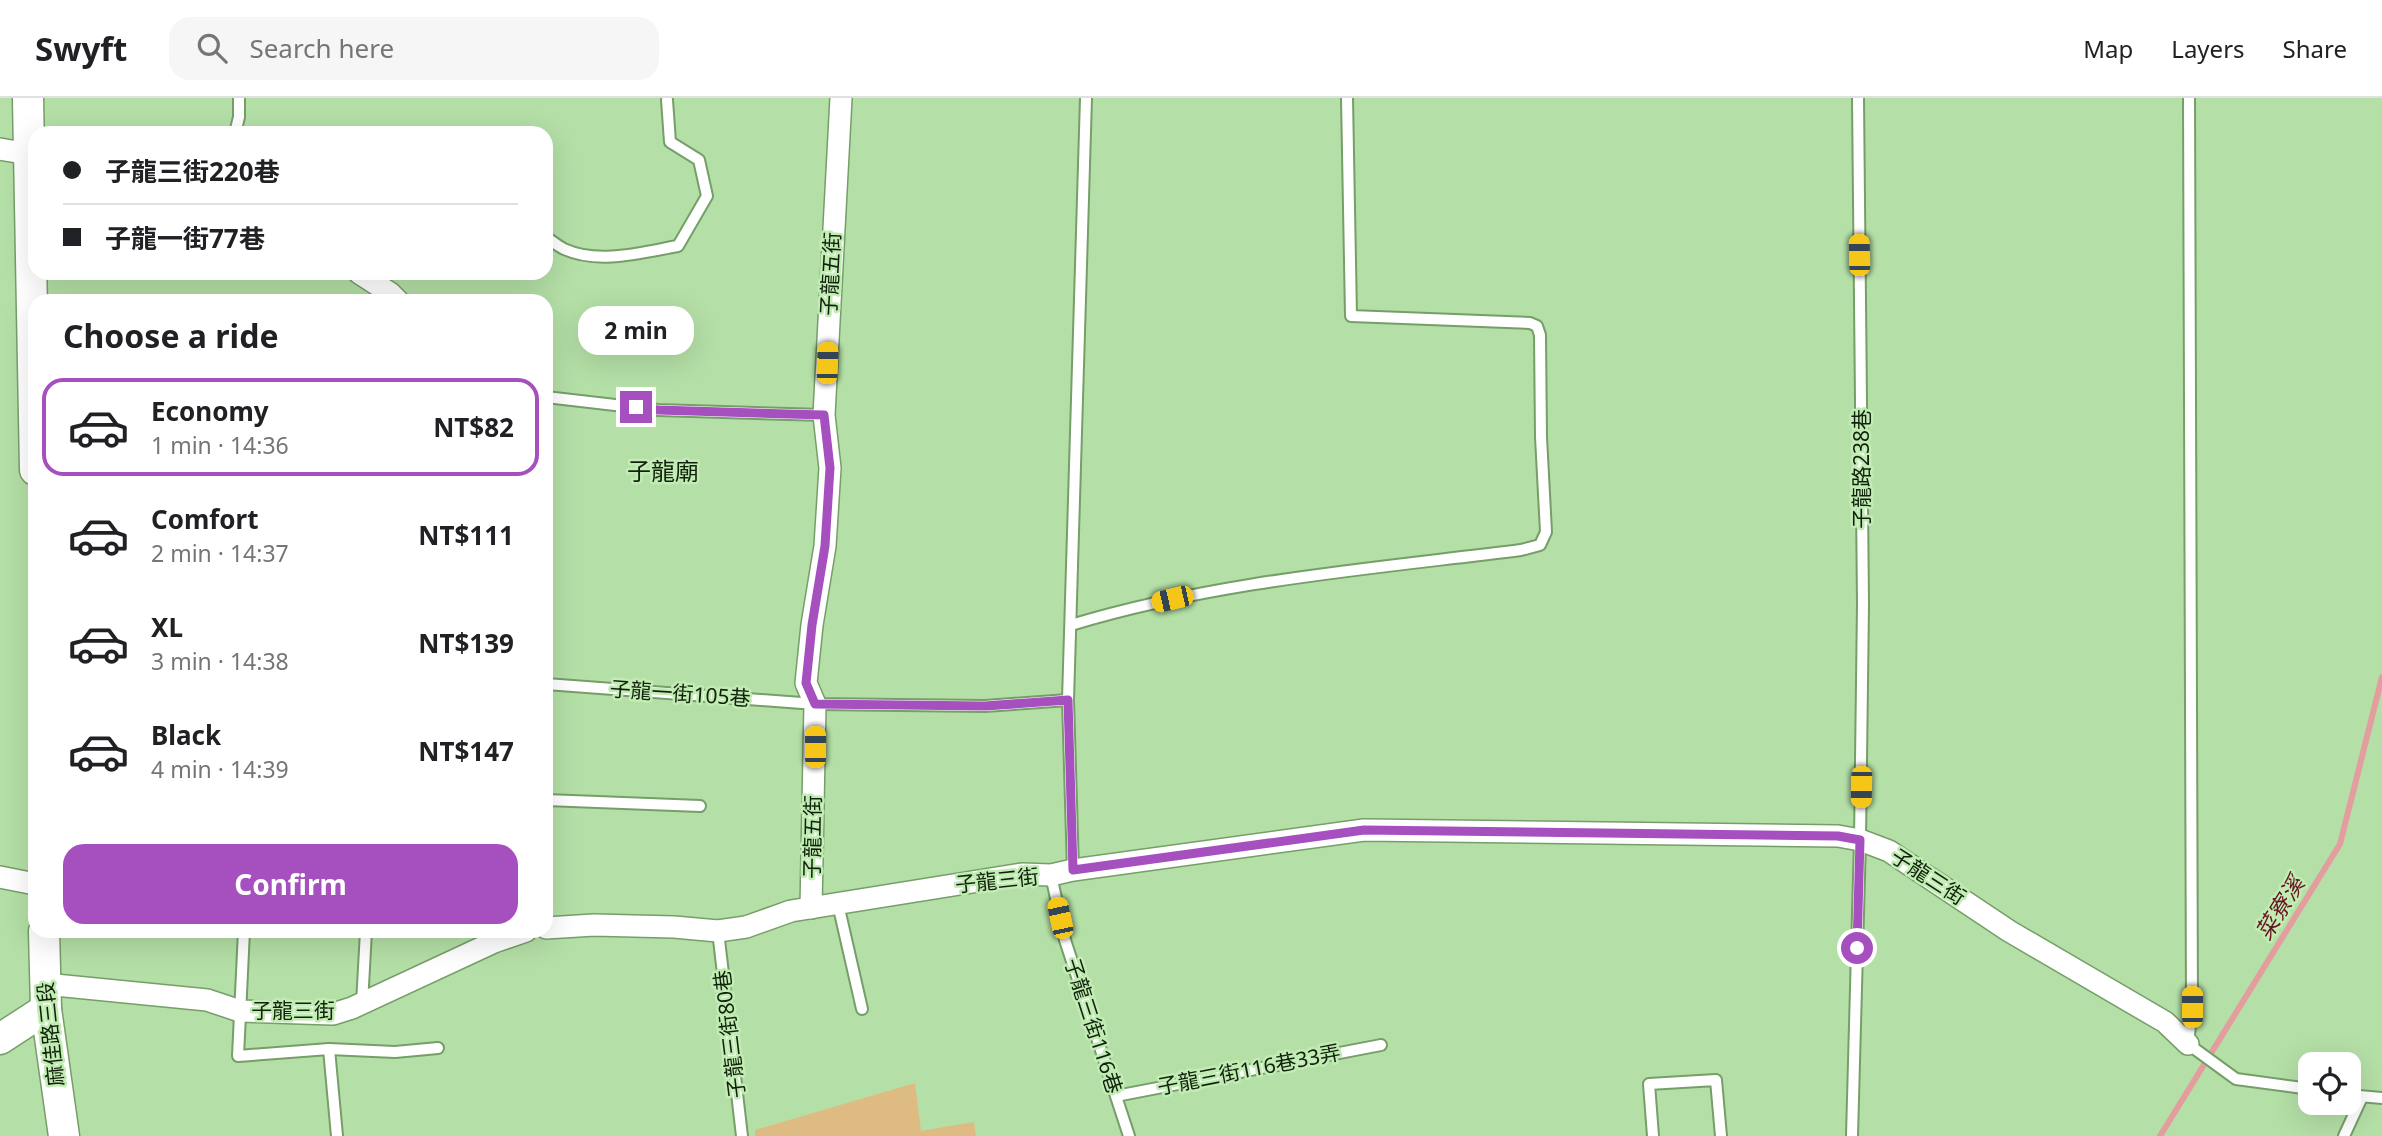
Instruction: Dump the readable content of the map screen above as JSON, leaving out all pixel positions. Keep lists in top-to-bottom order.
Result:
{
  "streets": {
    "main road": ["麻佳路三段"],
    "street": ["子龍五街", "子龍三街"],
    "lane": [
      "子龍路238巷",
      "子龍一街105巷",
      "子龍三街116巷",
      "子龍三街80巷",
      "子龍三街116巷33弄"
    ]
  },
  "crossings": [
    ["子龍五街", "子龍一街105巷"],
    ["子龍五街", "子龍三街"],
    ["子龍路238巷", "子龍三街"],
    ["子龍三街", "子龍三街116巷"],
    ["子龍三街", "麻佳路三段"],
    ["子龍三街", "子龍三街80巷"],
    ["子龍三街116巷", "子龍三街116巷33弄"]
  ],
  "districts": ["子龍廟"],
  "water": ["菜寮溪"],
  "page": {
    "header": "Swyft",
    "search": "Search here",
    "nav": ["Map", "Layers", "Share"],
    "banner": ["子龍三街220巷", "子龍一街77巷"],
    "heading": "Choose a ride",
    "bubble": "2 min",
    "list": [
      {
        "name": "Economy",
        "note": "1 min · 14:36",
        "value": "NT$82"
      },
      {
        "name": "Comfort",
        "note": "2 min · 14:37",
        "value": "NT$111"
      },
      {
        "name": "XL",
        "note": "3 min · 14:38",
        "value": "NT$139"
      },
      {
        "name": "Black",
        "note": "4 min · 14:39",
        "value": "NT$147"
      }
    ],
    "buttons": "Confirm"
  }
}
